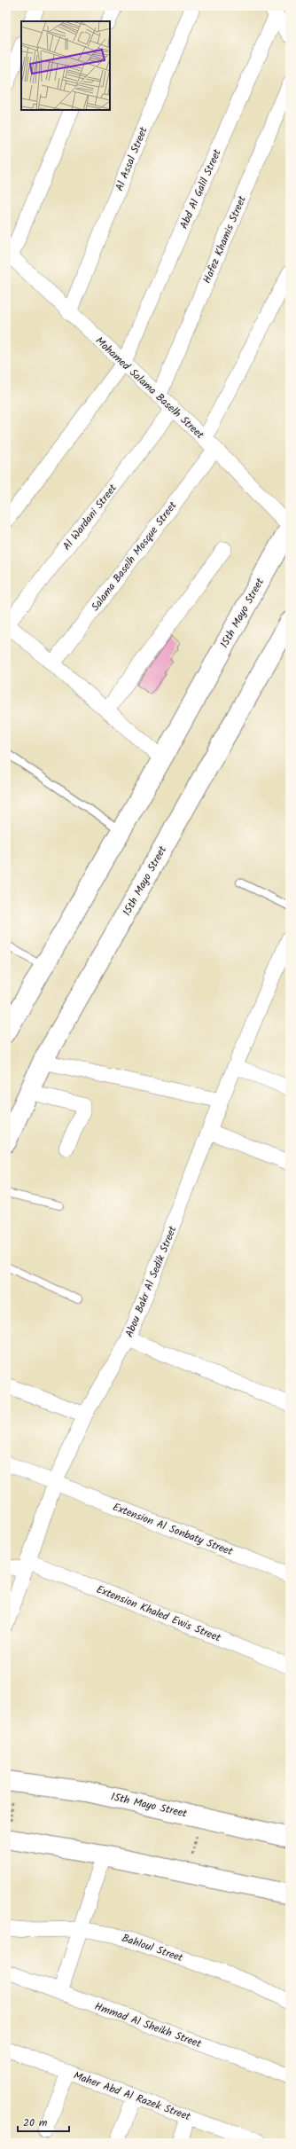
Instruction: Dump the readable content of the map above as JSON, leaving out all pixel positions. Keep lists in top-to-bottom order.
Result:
{
  "streets": {
    "main road": ["15th Mayo Street"],
    "street": [
      "Al Assal Street",
      "Abd Al Galil Street",
      "Hafez Khamis Street",
      "Mohamed Salama Baselh Street",
      "Al Wardani Street",
      "Salama Baselh Mosque Street",
      "Abou Bakr Al Sedik Street",
      "Extension Al Sonbaty Street",
      "Extension Khaled Ewis Street",
      "Bahloul Street",
      "Hmmad Al Sheikh Street",
      "Maher Abd Al Razek Street"
    ]
  },
  "crossings": [
    ["Al Assal Street", "Mohamed Salama Baselh Street"],
    ["Abd Al Galil Street", "Mohamed Salama Baselh Street"],
    ["Hafez Khamis Street", "Mohamed Salama Baselh Street"],
    ["Mohamed Salama Baselh Street", "Al Wardani Street"],
    ["Mohamed Salama Baselh Street", "Salama Baselh Mosque Street"],
    ["Mohamed Salama Baselh Street", "15th Mayo Street"],
    ["Abou Bakr Al Sedik Street", "Extension Al Sonbaty Street"],
    ["Abou Bakr Al Sedik Street", "Extension Khaled Ewis Street"]
  ],
  "scale_bar": "20 m"
}
